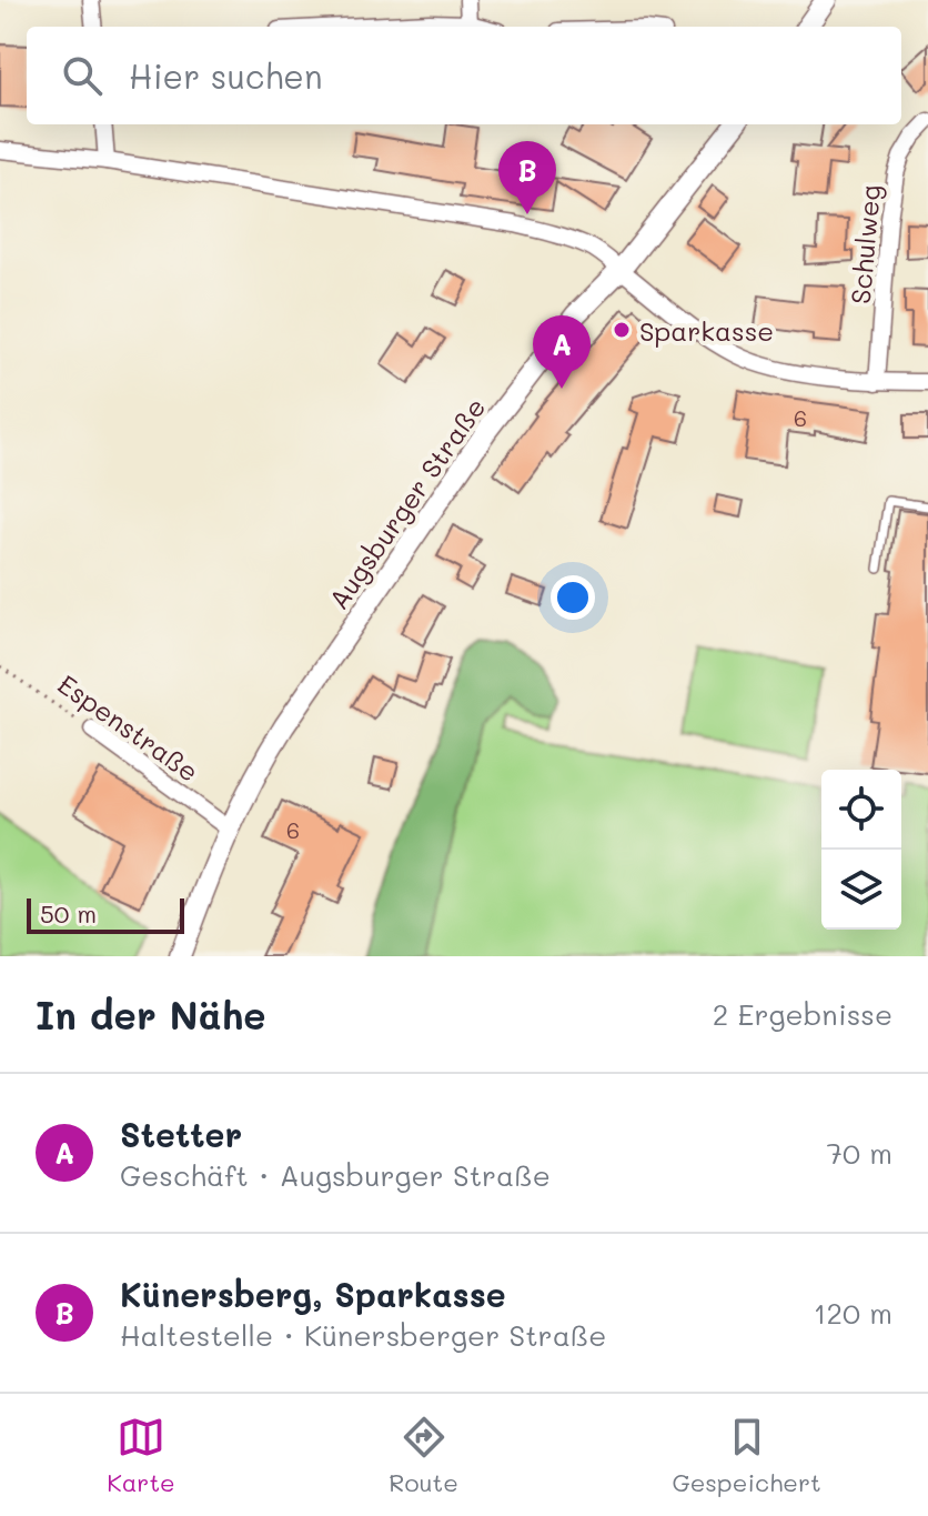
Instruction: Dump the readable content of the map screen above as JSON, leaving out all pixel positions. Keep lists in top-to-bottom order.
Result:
{
  "streets": {
    "street": ["Schulweg", "Augsburger Straße", "Espenstraße"]
  },
  "crossings": [
    ["Augsburger Straße", "Espenstraße"]
  ],
  "places": ["Sparkasse"],
  "house_numbers": ["6", "6"],
  "scale_bar": "50 m",
  "page": {
    "search": "Hier suchen",
    "pins": ["B", "A"],
    "scale": "50 m",
    "heading": ["In der Nähe", "2 Ergebnisse"],
    "list": [
      {
        "mark": "A",
        "name": "Stetter",
        "note": "Geschäft · Augsburger Straße",
        "value": "70 m"
      },
      {
        "mark": "B",
        "name": "Künersberg, Sparkasse",
        "note": "Haltestelle · Künersberger Straße",
        "value": "120 m"
      }
    ],
    "nav": ["Karte", "Route", "Gespeichert"]
  }
}
